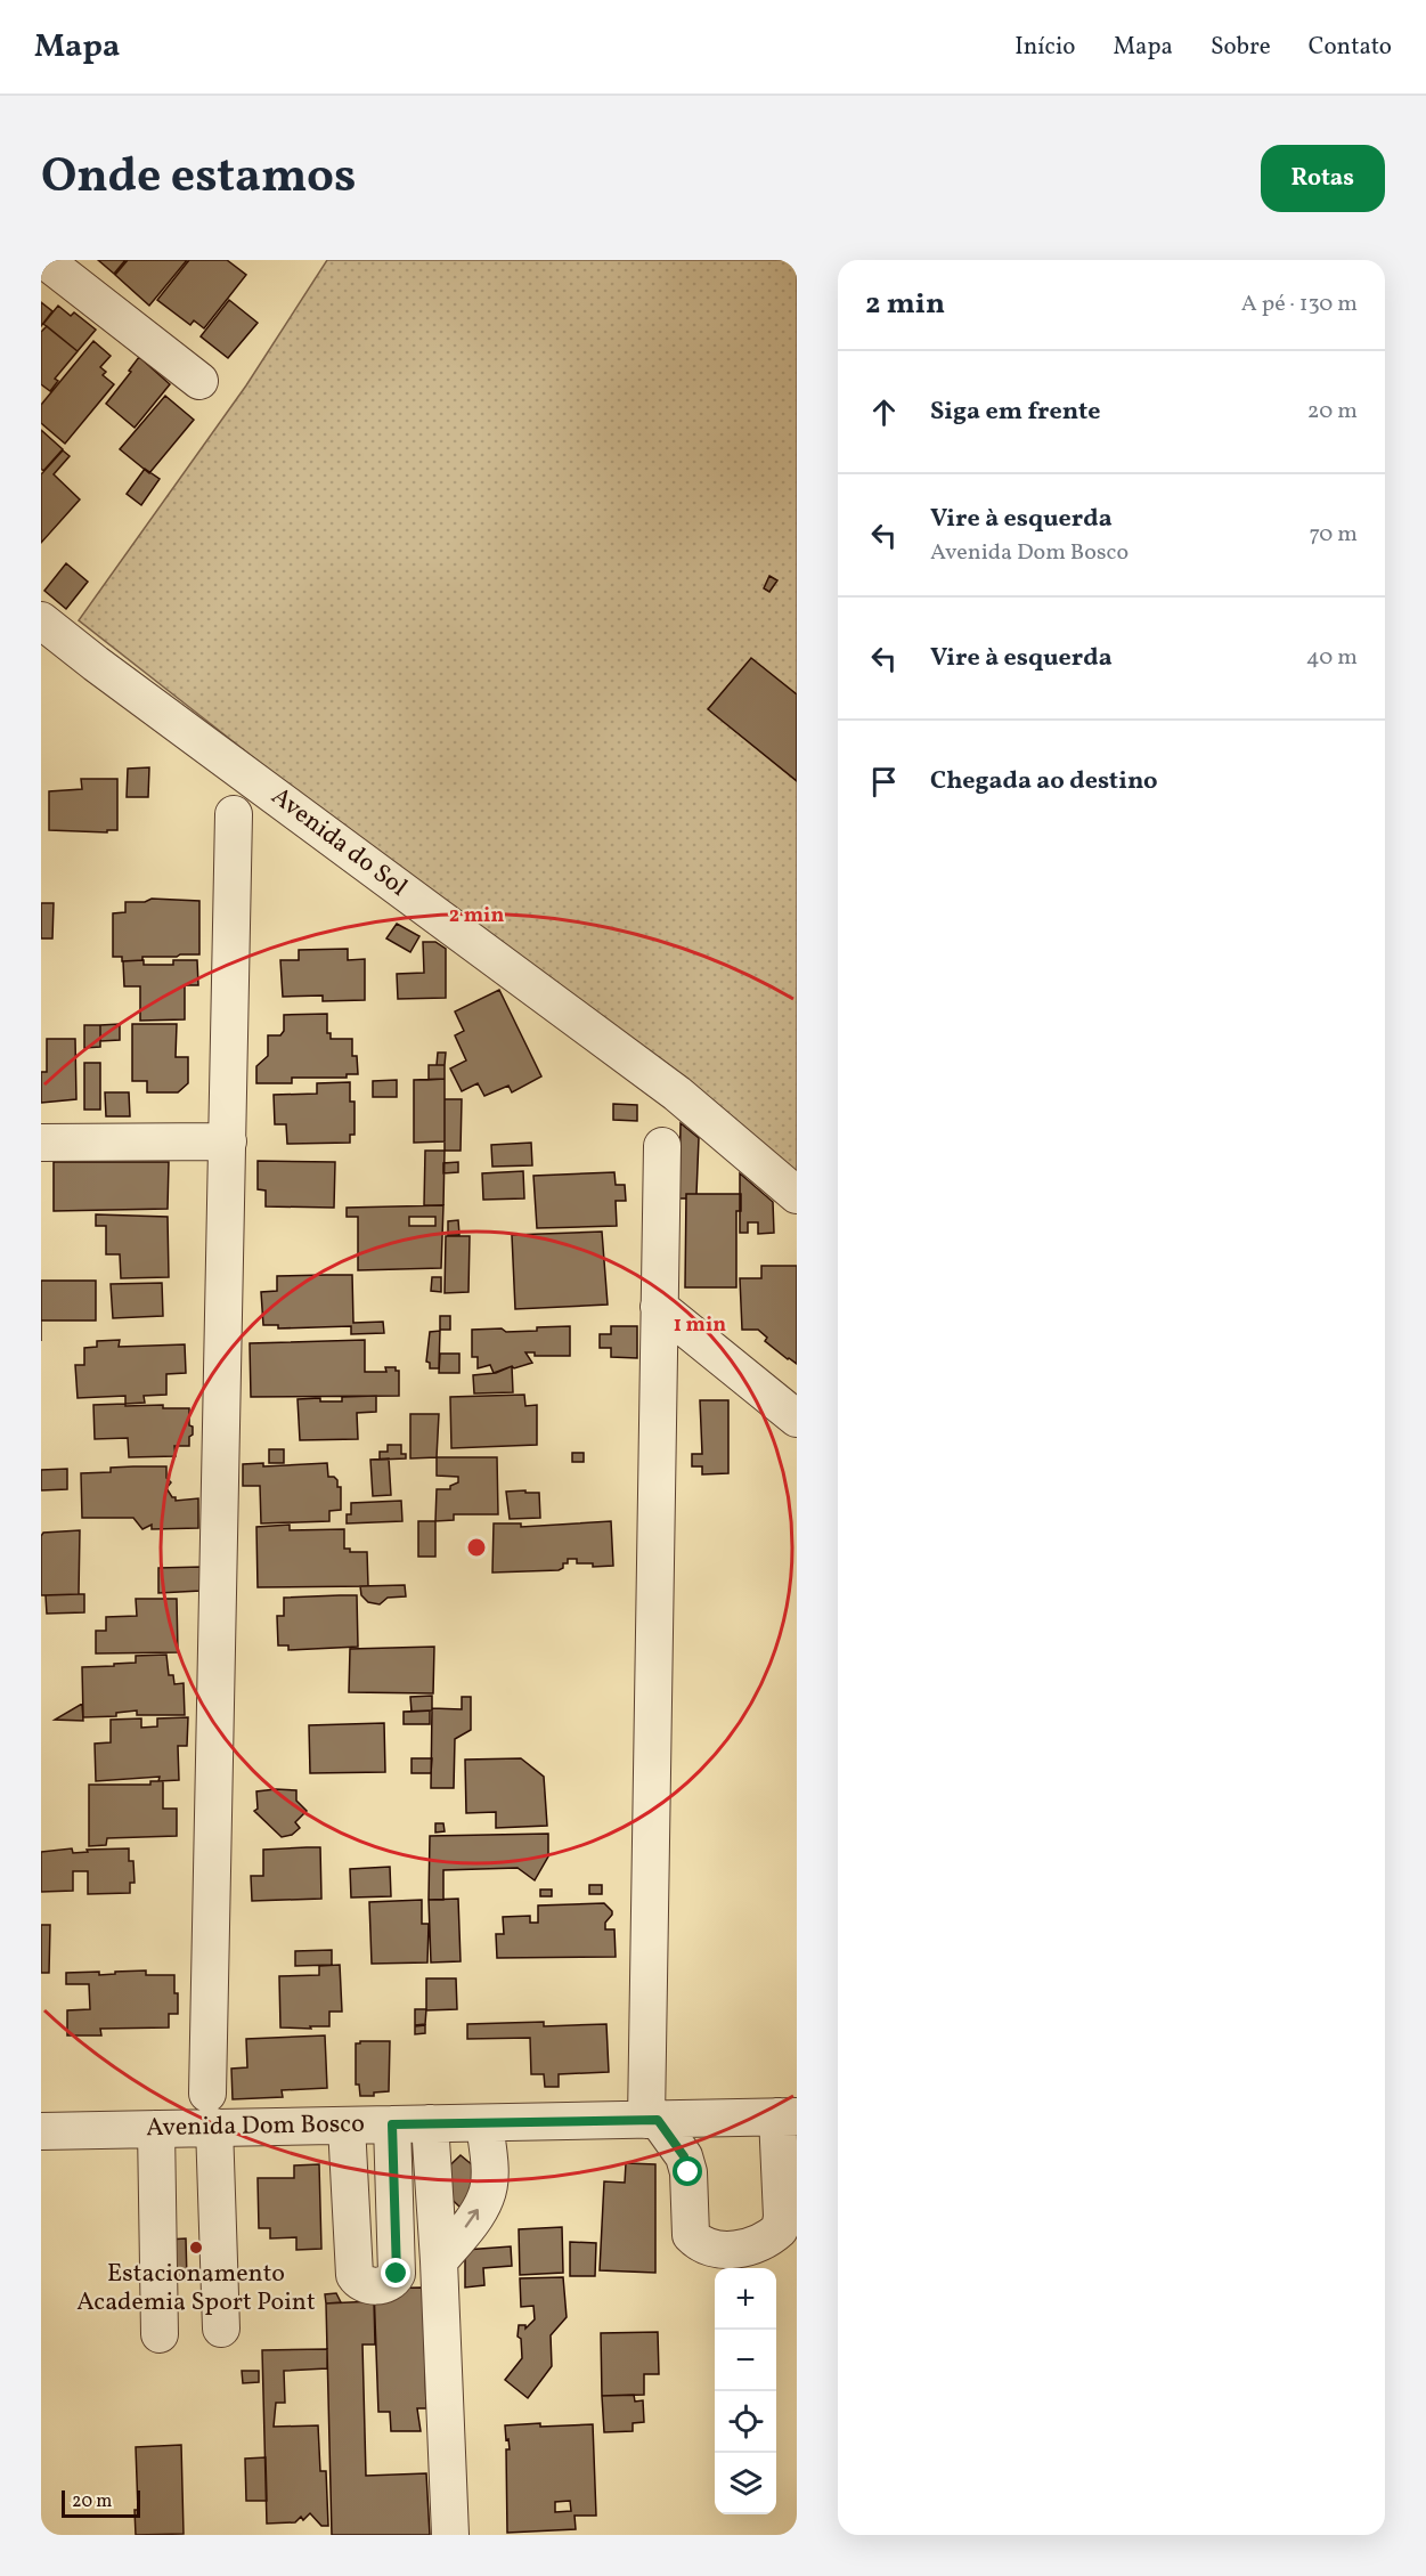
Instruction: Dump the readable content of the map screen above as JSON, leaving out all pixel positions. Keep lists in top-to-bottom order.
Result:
{
  "streets": {
    "street": ["Avenida do Sol", "Avenida Dom Bosco"]
  },
  "places": ["Estacionamento Academia Sport Point"],
  "scale_bar": "20 m",
  "page": {
    "header": "Mapa",
    "nav": [
      "Início",
      "Mapa",
      "Sobre",
      "Contato"
    ],
    "title": "Onde estamos",
    "buttons": "Rotas",
    "heading": ["2 min", "A pé · 130 m"],
    "list": [
      ["Siga em frente", "20 m"],
      ["Vire à esquerda", "Avenida Dom Bosco", "70 m"],
      ["Vire à esquerda", "40 m"],
      "Chegada ao destino"
    ],
    "map_buttons": ["+", "−"],
    "scale": "20 m"
  },
  "rings": ["2 min", "1 min"]
}
